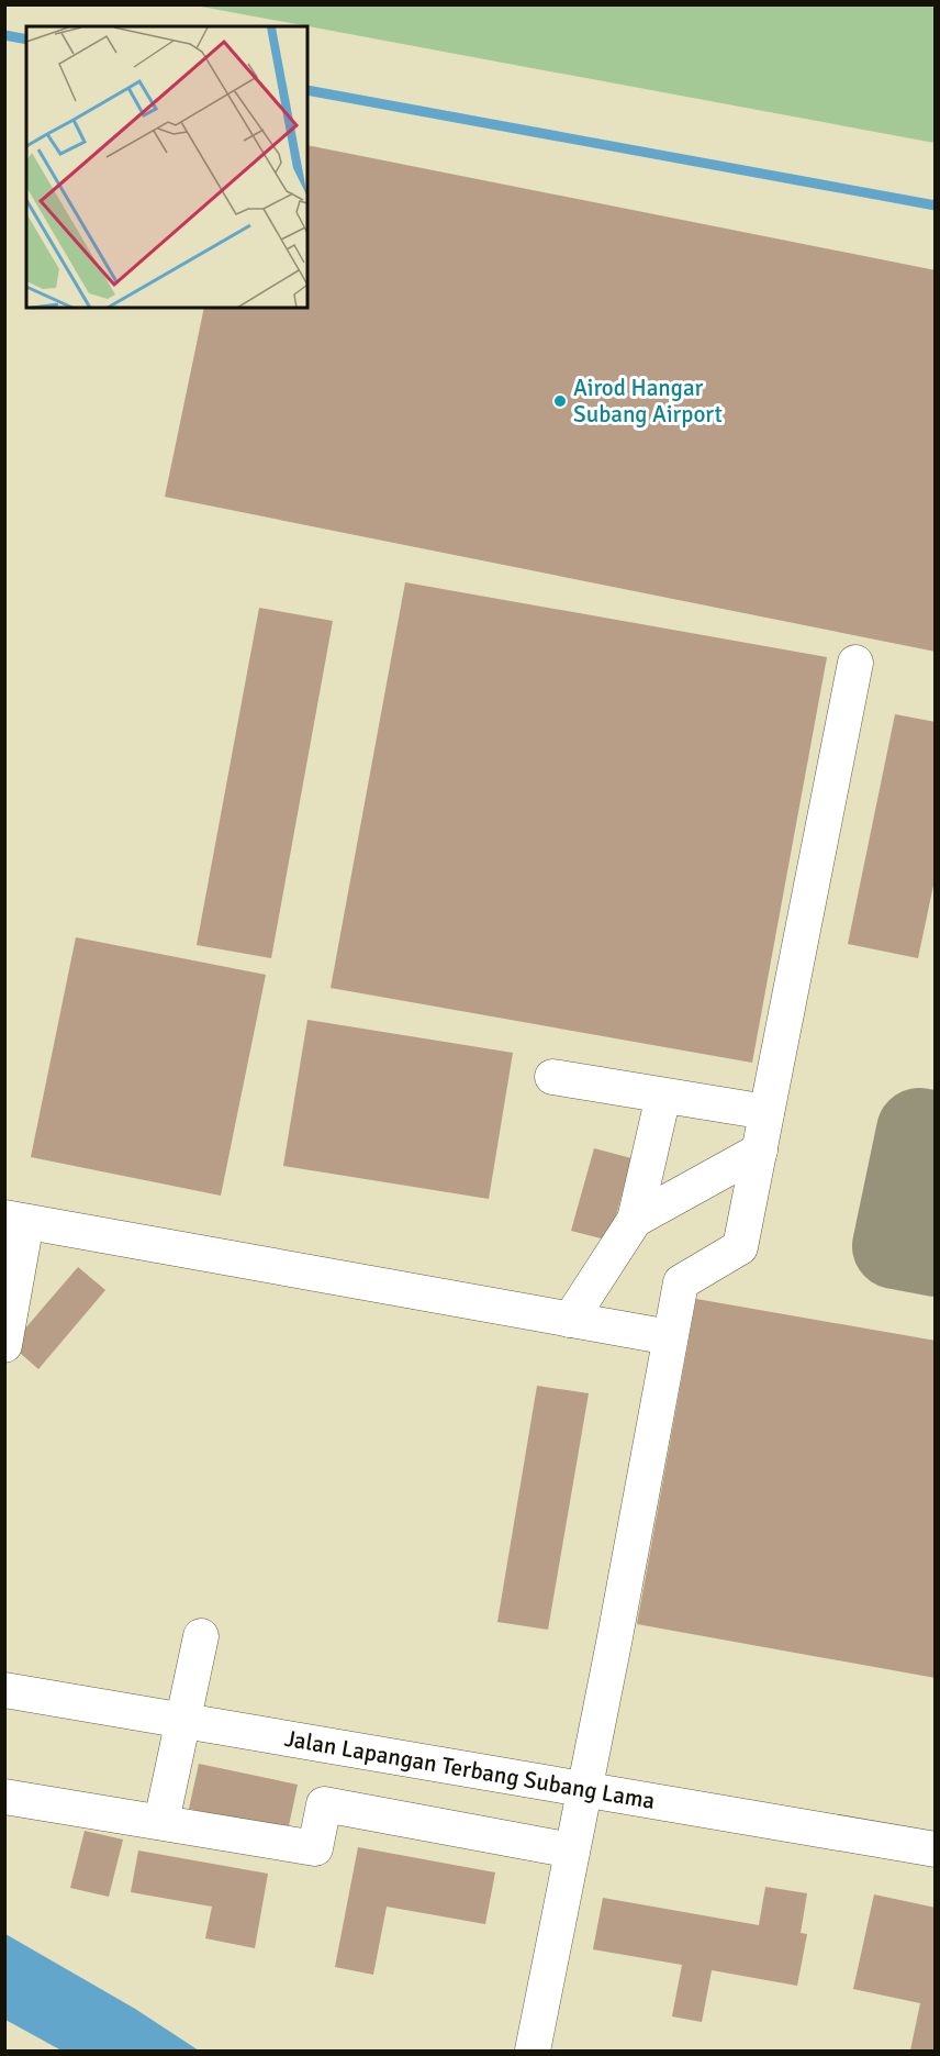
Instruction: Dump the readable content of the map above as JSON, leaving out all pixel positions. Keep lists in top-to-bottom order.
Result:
{
  "streets": {
    "lane": ["Jalan Lapangan Terbang Subang Lama"]
  },
  "places": ["Airod Hangar Subang Airport"]
}
